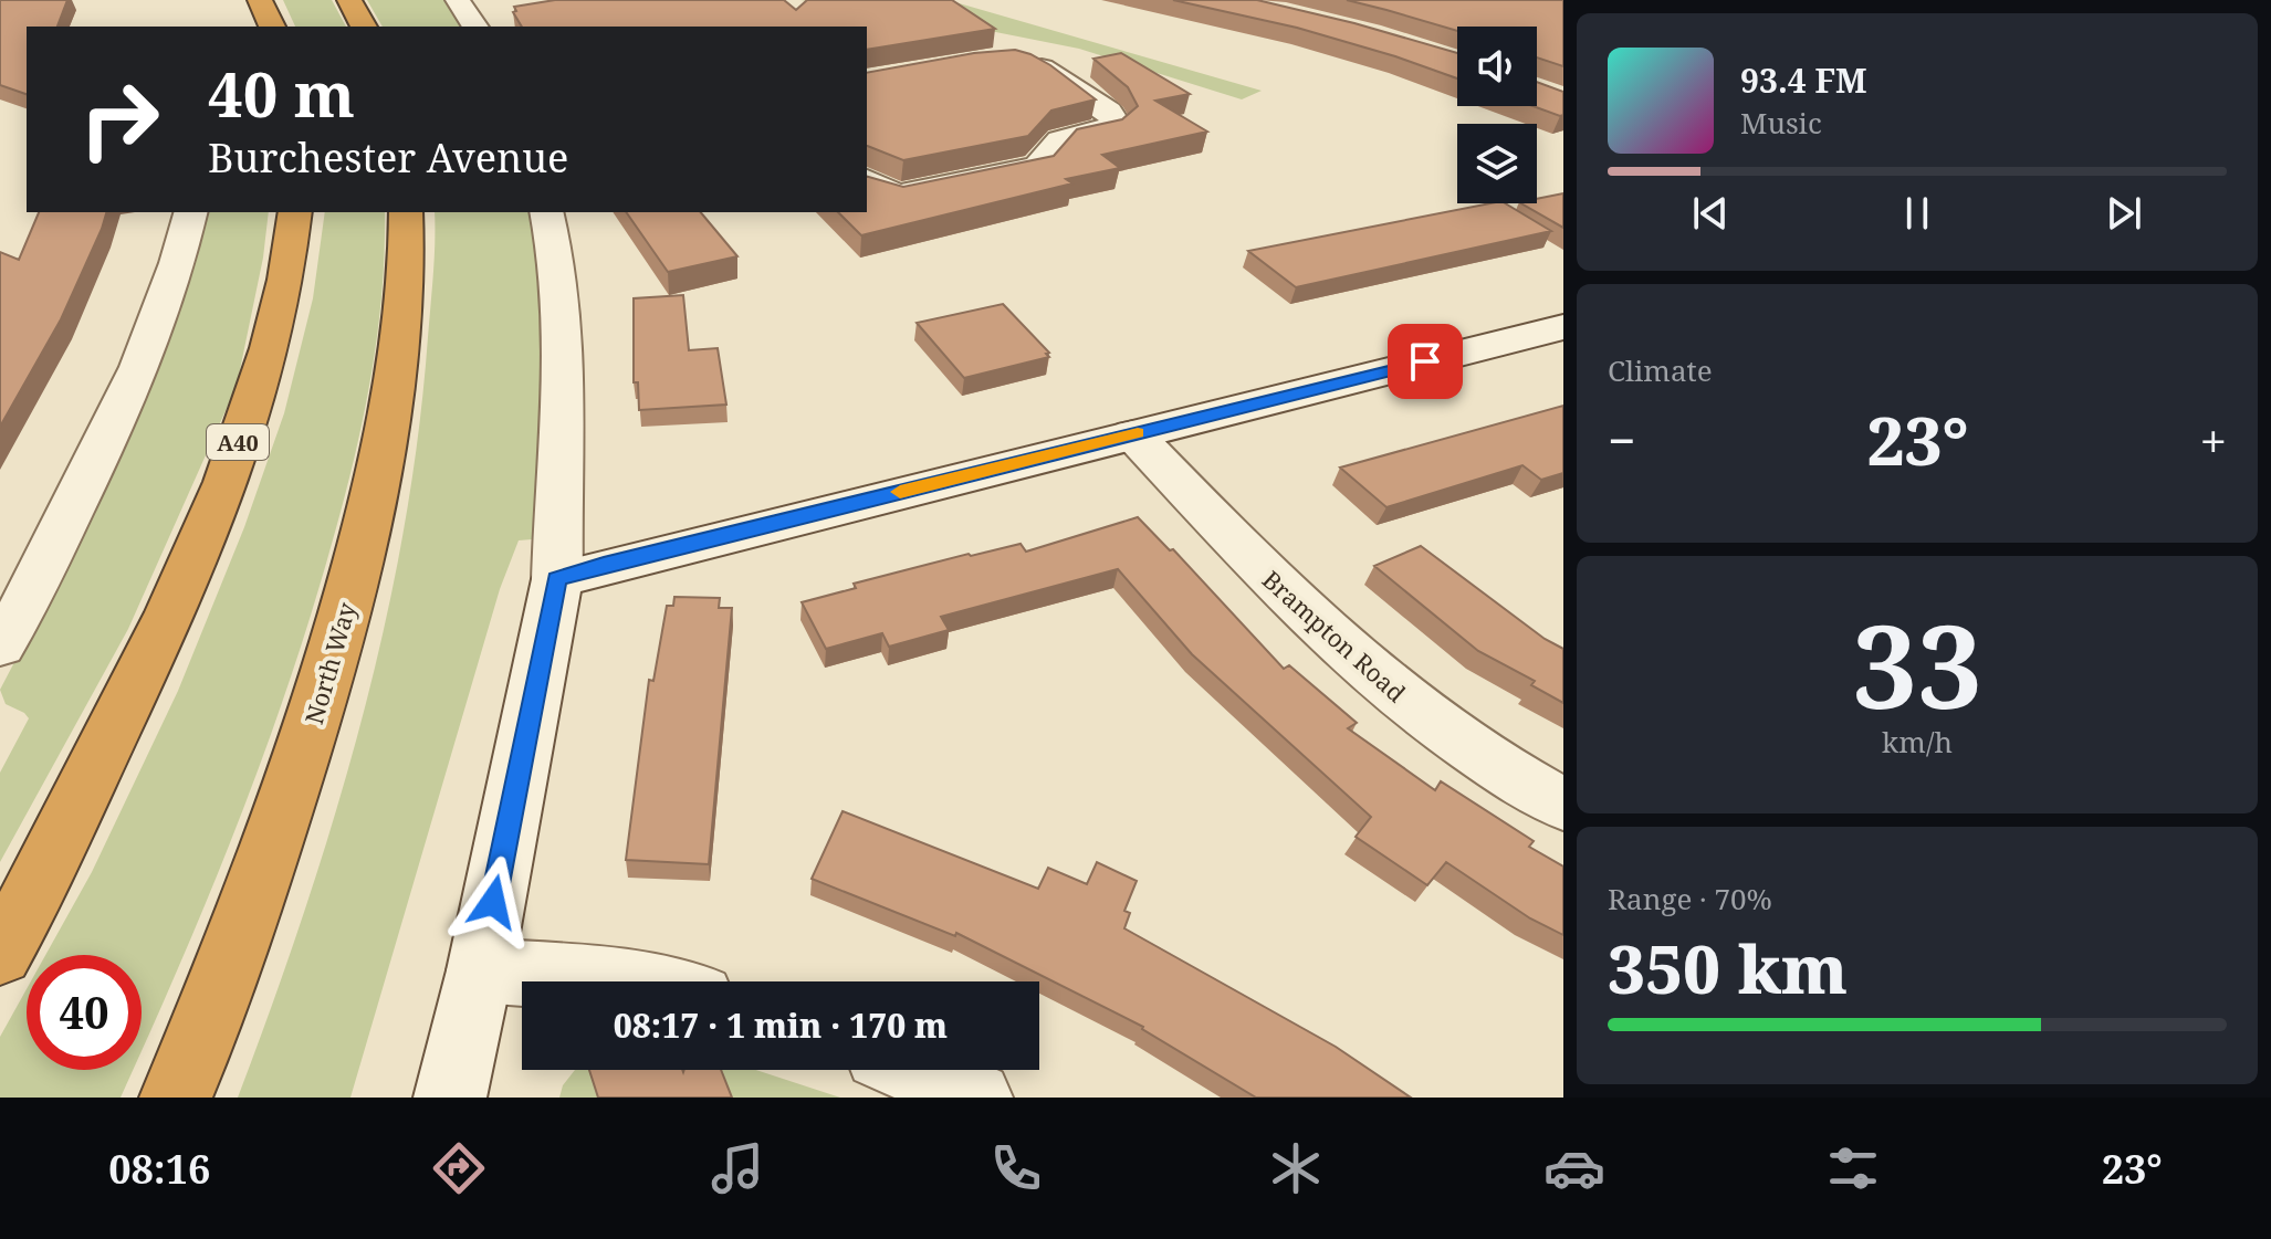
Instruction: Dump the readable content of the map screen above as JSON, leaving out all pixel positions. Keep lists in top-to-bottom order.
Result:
{
  "streets": {
    "highway": ["A40", "North Way"],
    "street": ["Brampton Road"]
  },
  "page": {
    "turn": ["40 m", "Burchester Avenue"],
    "song": ["93.4 FM", "Music"],
    "tile": [
      "Climate",
      ["33", "km/h"],
      ["Range · 70%", "350 km"]
    ],
    "heat": ["−", "23°", "+"],
    "limit": "40",
    "trip": "08:17 · 1 min · 170 m",
    "tabs": ["08:16", "23°"]
  }
}
